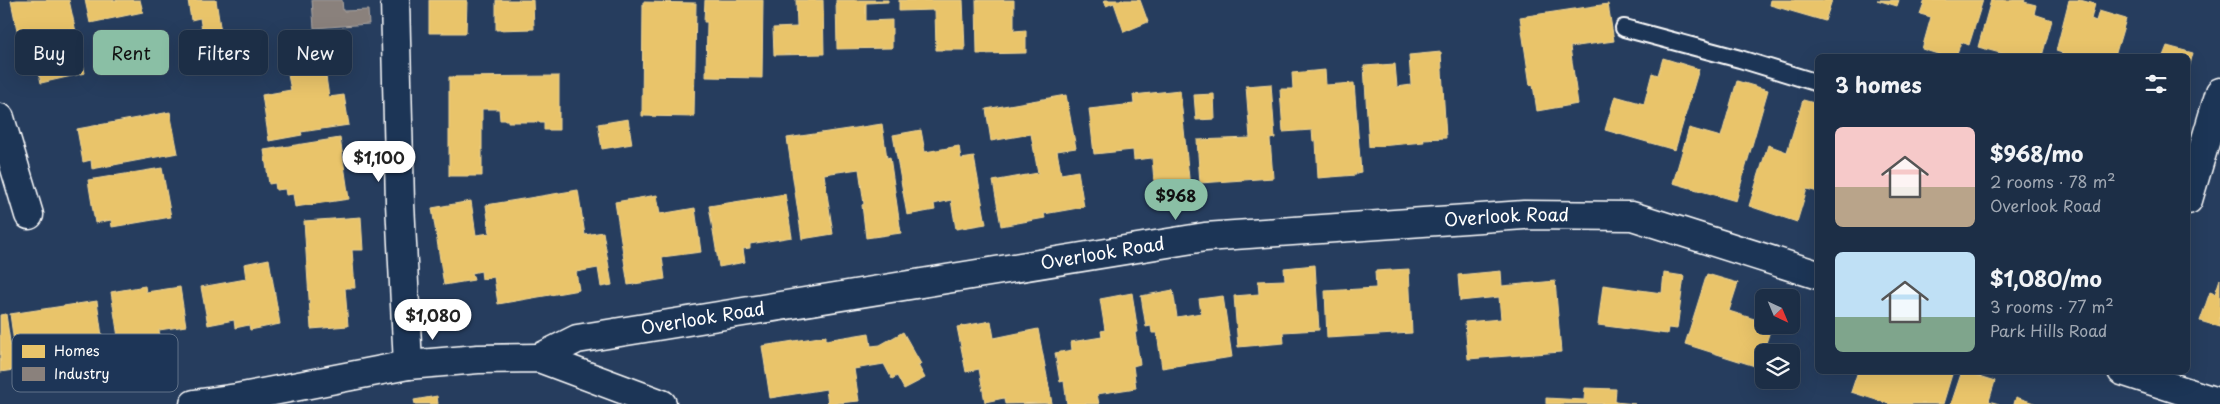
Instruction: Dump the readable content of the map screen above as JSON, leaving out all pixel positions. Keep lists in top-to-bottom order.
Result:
{
  "streets": {
    "street": ["Overlook Road"]
  },
  "legend": ["Homes", "Industry"],
  "north": "bottom right",
  "page": {
    "chip": [
      "Buy",
      "Rent",
      "Filters",
      "New"
    ],
    "heading": "3 homes",
    "list": [
      {
        "name": "$968/mo",
        "note": "2 rooms · 78 m² · Overlook Road"
      },
      {
        "name": "$1,080/mo",
        "note": "3 rooms · 77 m² · Park Hills Road"
      }
    ],
    "price": ["$1,100", "$968", "$1,080"]
  }
}
